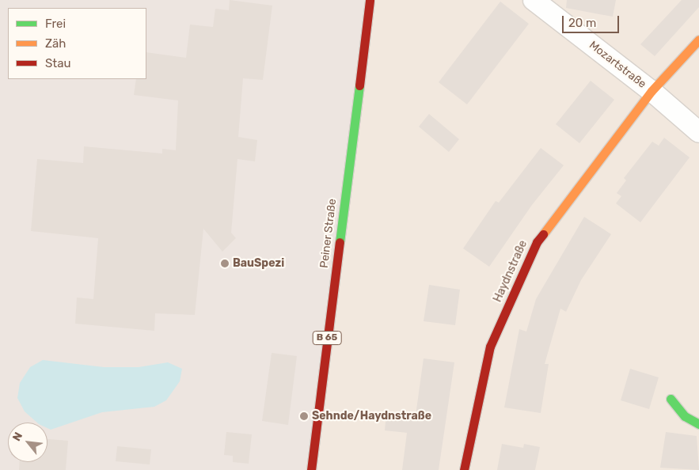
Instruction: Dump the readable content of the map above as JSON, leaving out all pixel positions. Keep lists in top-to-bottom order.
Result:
{
  "streets": {
    "street": [
      "Mozartstraße",
      "Peiner Straße",
      "Haydnstraße",
      "B 65"
    ]
  },
  "crossings": [
    ["Mozartstraße", "Haydnstraße"]
  ],
  "places": ["BauSpezi", "Sehnde/Haydnstraße"],
  "legend": ["Frei", "Zäh", "Stau"],
  "scale_bar": "20 m",
  "north": "top left"
}
